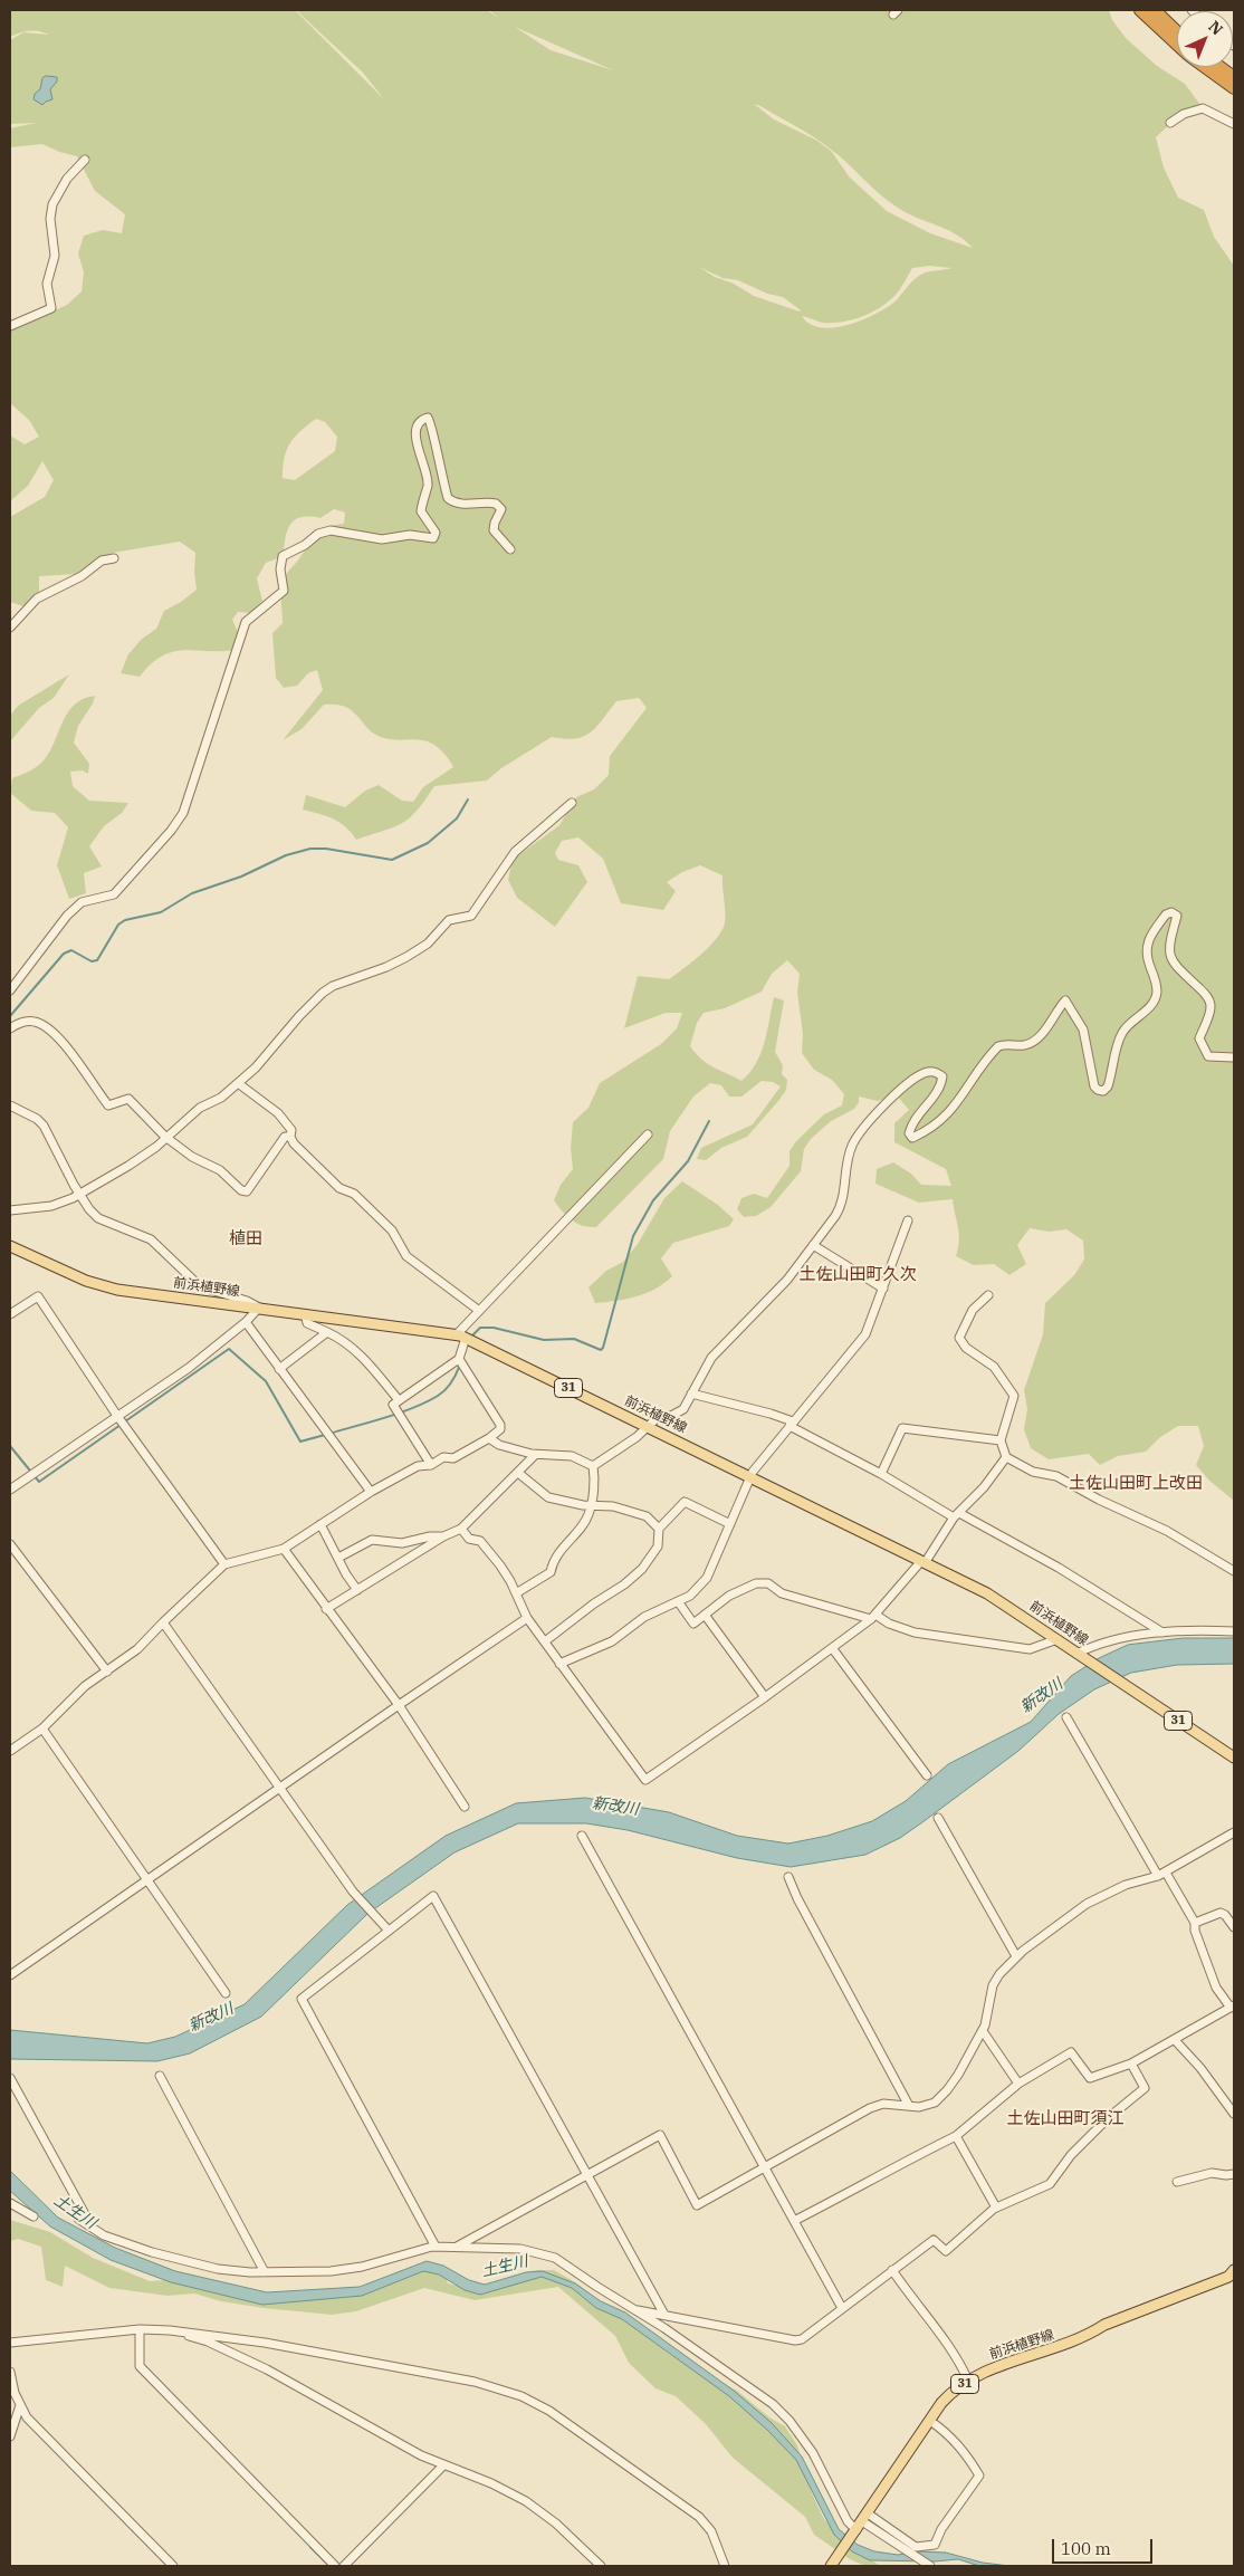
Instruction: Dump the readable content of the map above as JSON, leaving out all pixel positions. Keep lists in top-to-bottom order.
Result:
{
  "streets": {
    "main road": ["前浜植野線", "31"]
  },
  "districts": [
    "植田",
    "土佐山田町久次",
    "土佐山田町上改田",
    "土佐山田町須江"
  ],
  "water": ["新改川", "土生川"],
  "scale_bar": "100 m",
  "north": "top right"
}
